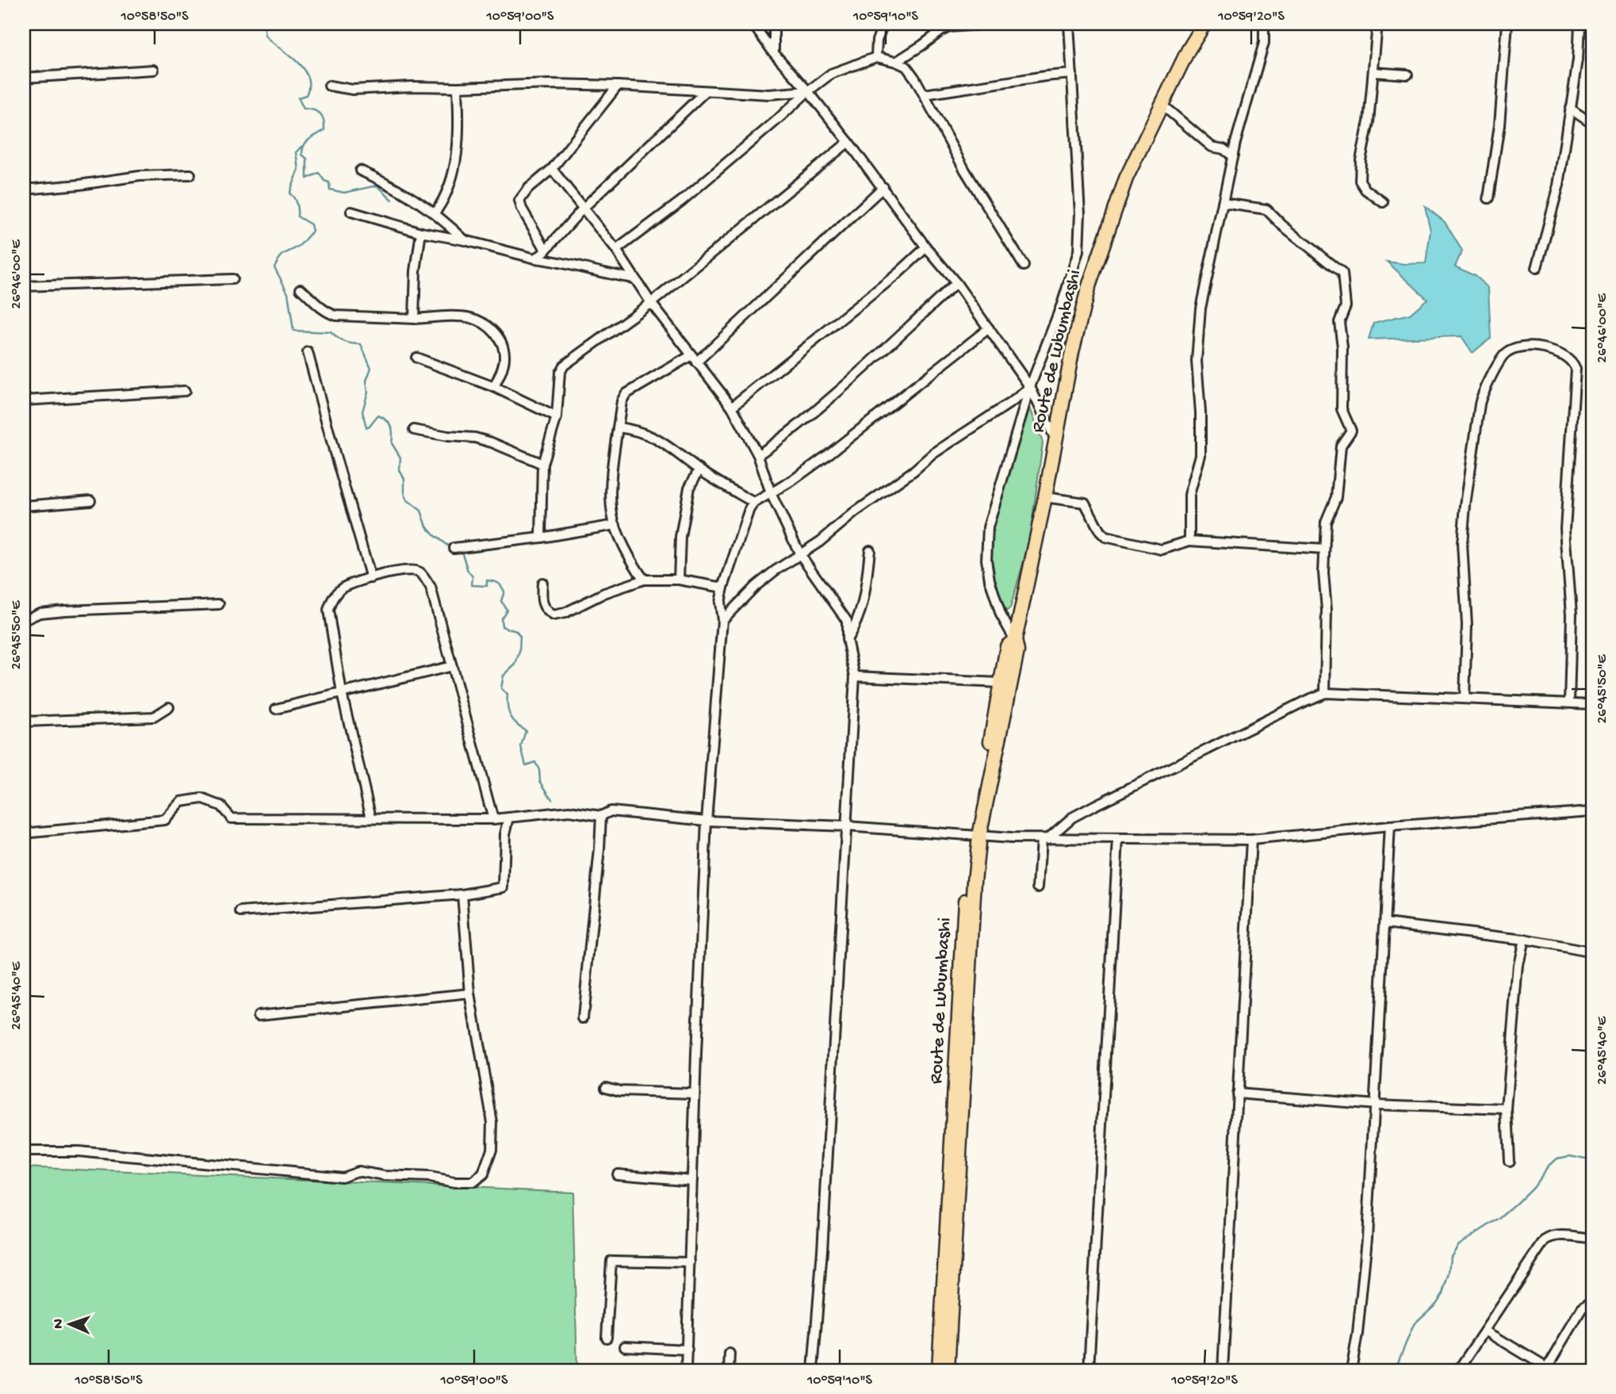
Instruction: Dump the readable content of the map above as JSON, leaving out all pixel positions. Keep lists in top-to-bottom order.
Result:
{
  "streets": {
    "highway": ["Route de Lubumbashi"]
  },
  "north": "left",
  "coordinates": [
    "10°58'50\"S",
    "10°59'00\"S",
    "10°59'10\"S",
    "10°59'20\"S",
    "26°46'00\"E",
    "26°45'50\"E",
    "26°45'40\"E"
  ]
}
